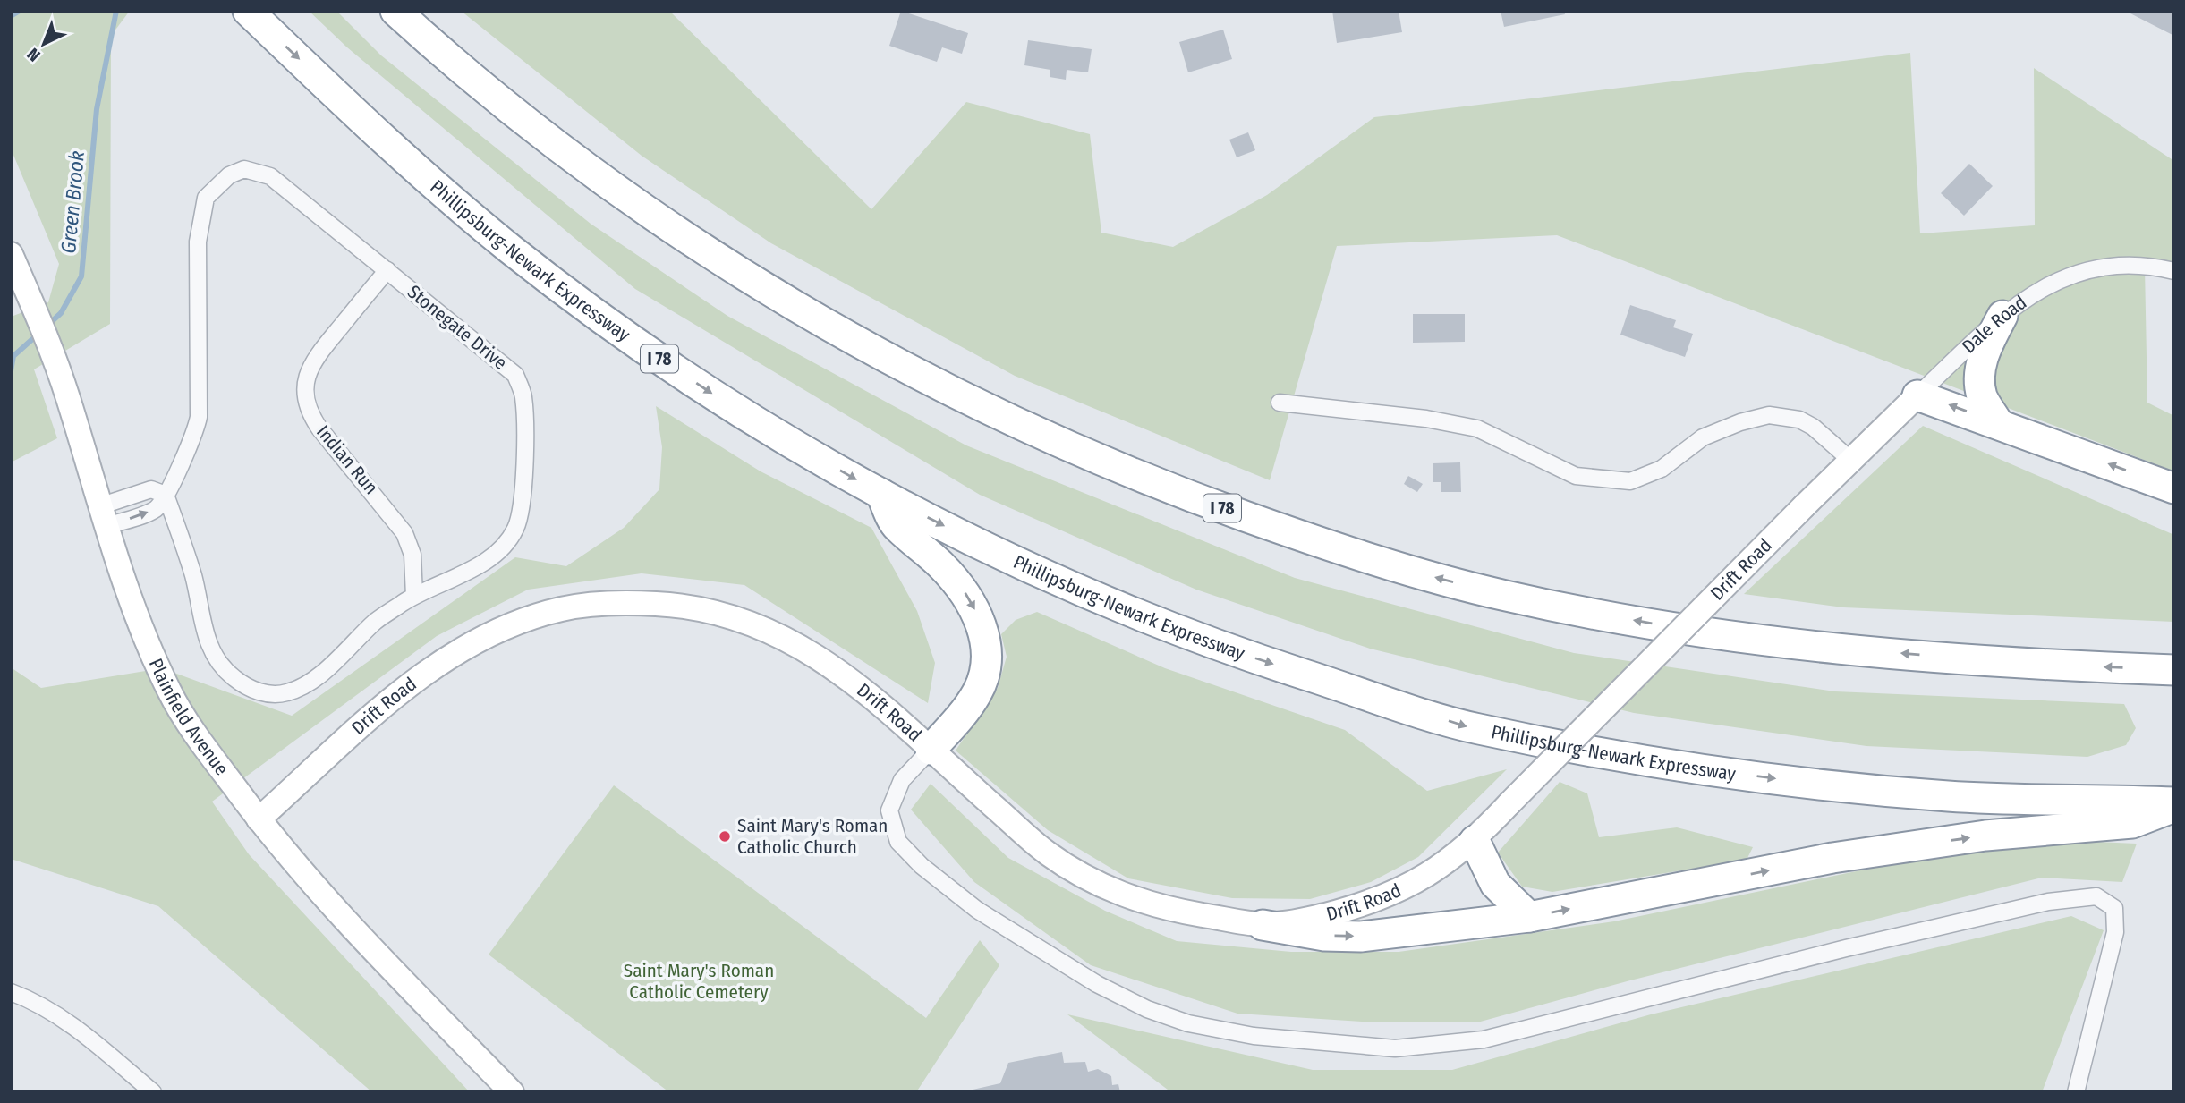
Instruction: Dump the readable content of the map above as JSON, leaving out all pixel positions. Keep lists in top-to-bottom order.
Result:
{
  "streets": {
    "highway": ["Phillipsburg-Newark Expressway", "I 78"],
    "main road": ["Dale Road", "Drift Road", "Plainfield Avenue"],
    "street": ["Stonegate Drive", "Indian Run"]
  },
  "crossings": [
    ["Dale Road", "Drift Road"],
    ["Stonegate Drive", "Indian Run"],
    ["Stonegate Drive", "Plainfield Avenue"],
    ["Drift Road", "Plainfield Avenue"]
  ],
  "water": ["Green Brook"],
  "parks": ["Saint Mary's Roman Catholic Cemetery"],
  "places": ["Saint Mary's Roman Catholic Church"],
  "north": "bottom left"
}
